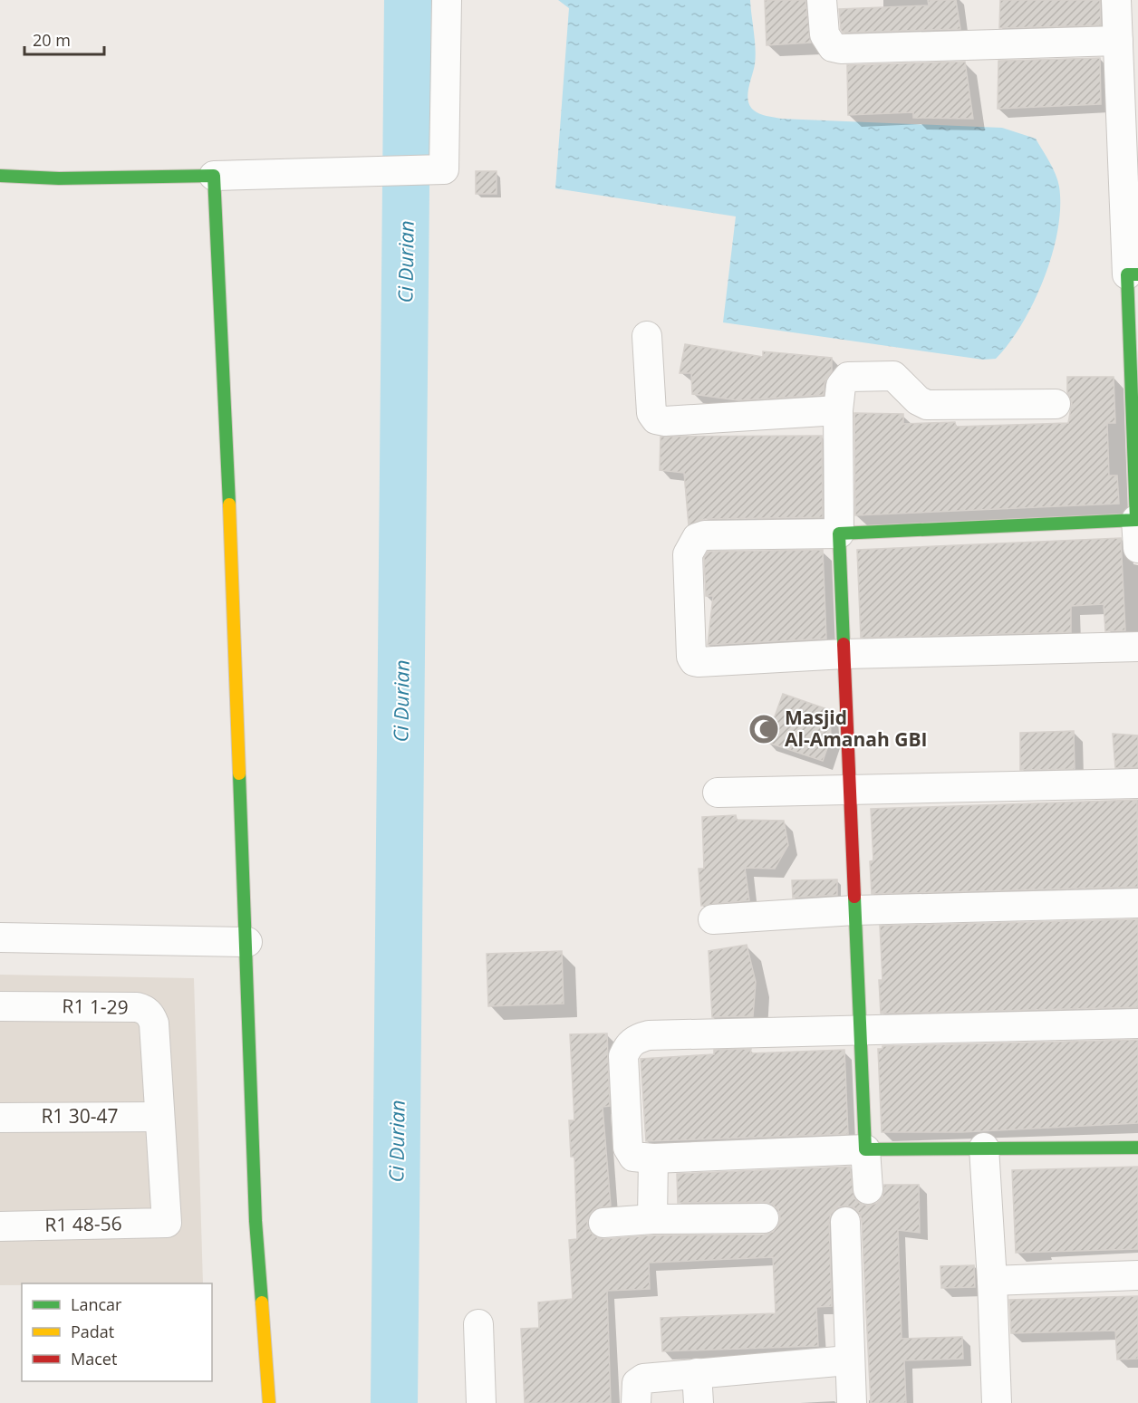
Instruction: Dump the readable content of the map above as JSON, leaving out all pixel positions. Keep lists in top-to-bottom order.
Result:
{
  "streets": {
    "street": ["R1 1-29", "R1 30-47", "R1 48-56"]
  },
  "crossings": [
    ["R1 1-29", "R1 30-47"],
    ["R1 1-29", "R1 48-56"],
    ["R1 30-47", "R1 48-56"]
  ],
  "water": ["Ci Durian"],
  "places": {
    "mosque": ["Masjid Al-Amanah GBI"]
  },
  "legend": ["Lancar", "Padat", "Macet"],
  "scale_bar": "20 m"
}
